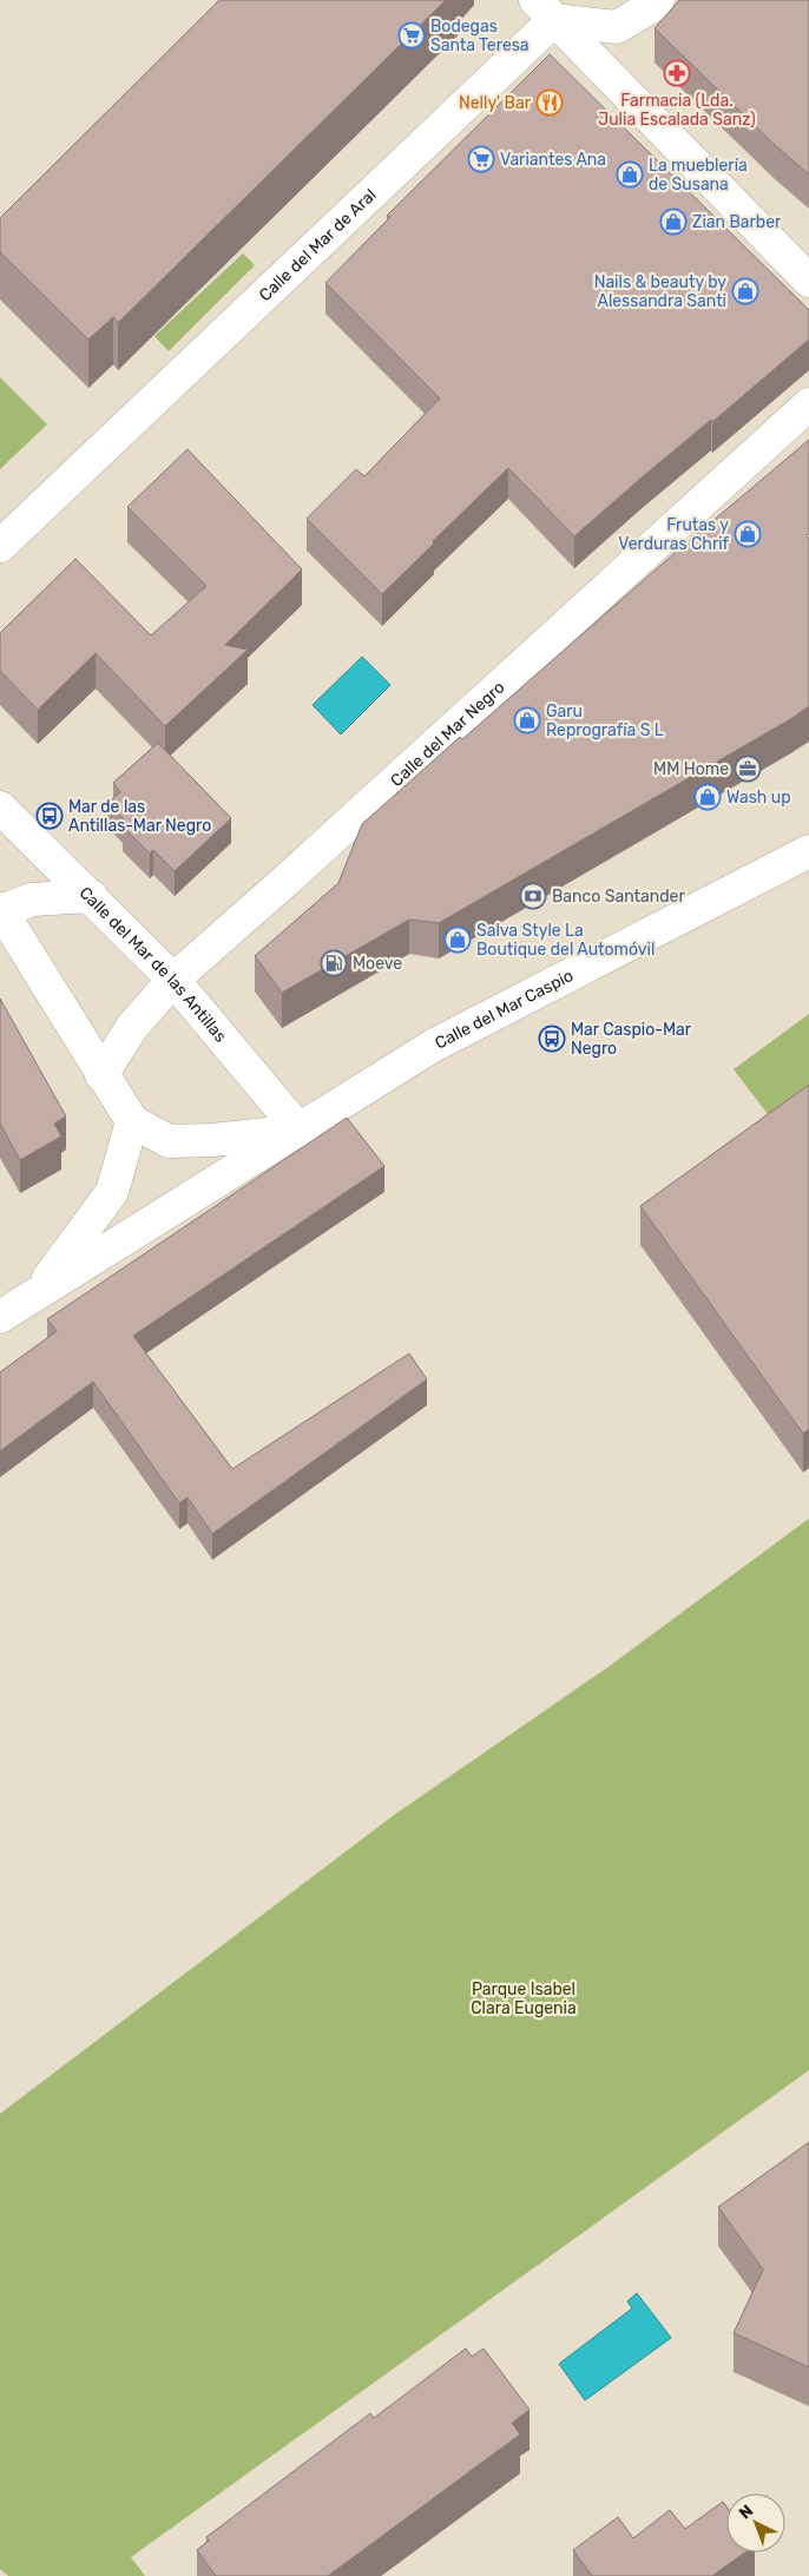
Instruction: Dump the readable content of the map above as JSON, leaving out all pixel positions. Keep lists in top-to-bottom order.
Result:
{
  "streets": {
    "street": [
      "Calle del Mar de Aral",
      "Calle del Mar Negro",
      "Calle del Mar de las Antillas",
      "Calle del Mar Caspio"
    ]
  },
  "crossings": [
    ["Calle del Mar Negro", "Calle del Mar de las Antillas"],
    ["Calle del Mar de las Antillas", "Calle del Mar Caspio"]
  ],
  "parks": ["Parque Isabel Clara Eugenia"],
  "places": {
    "supermarket": ["Bodegas Santa Teresa", "Variantes Ana"],
    "pharmacy": ["Farmacia (Lda. Julia Escalada Sanz)"],
    "restaurant": ["Nelly' Bar"],
    "shop": [
      "La mueblería de Susana",
      "Zian Barber",
      "Nails & beauty by Alessandra Santi",
      "Frutas y Verduras Chrif",
      "Garu Reprografía S L",
      "Wash up",
      "Salva Style La Boutique del Automóvil"
    ],
    "office": ["MM Home"],
    "bus stop": ["Mar de las Antillas-Mar Negro", "Mar Caspio-Mar Negro"],
    "bank": ["Banco Santander"],
    "fuel station": ["Moeve"]
  },
  "north": "top left"
}
